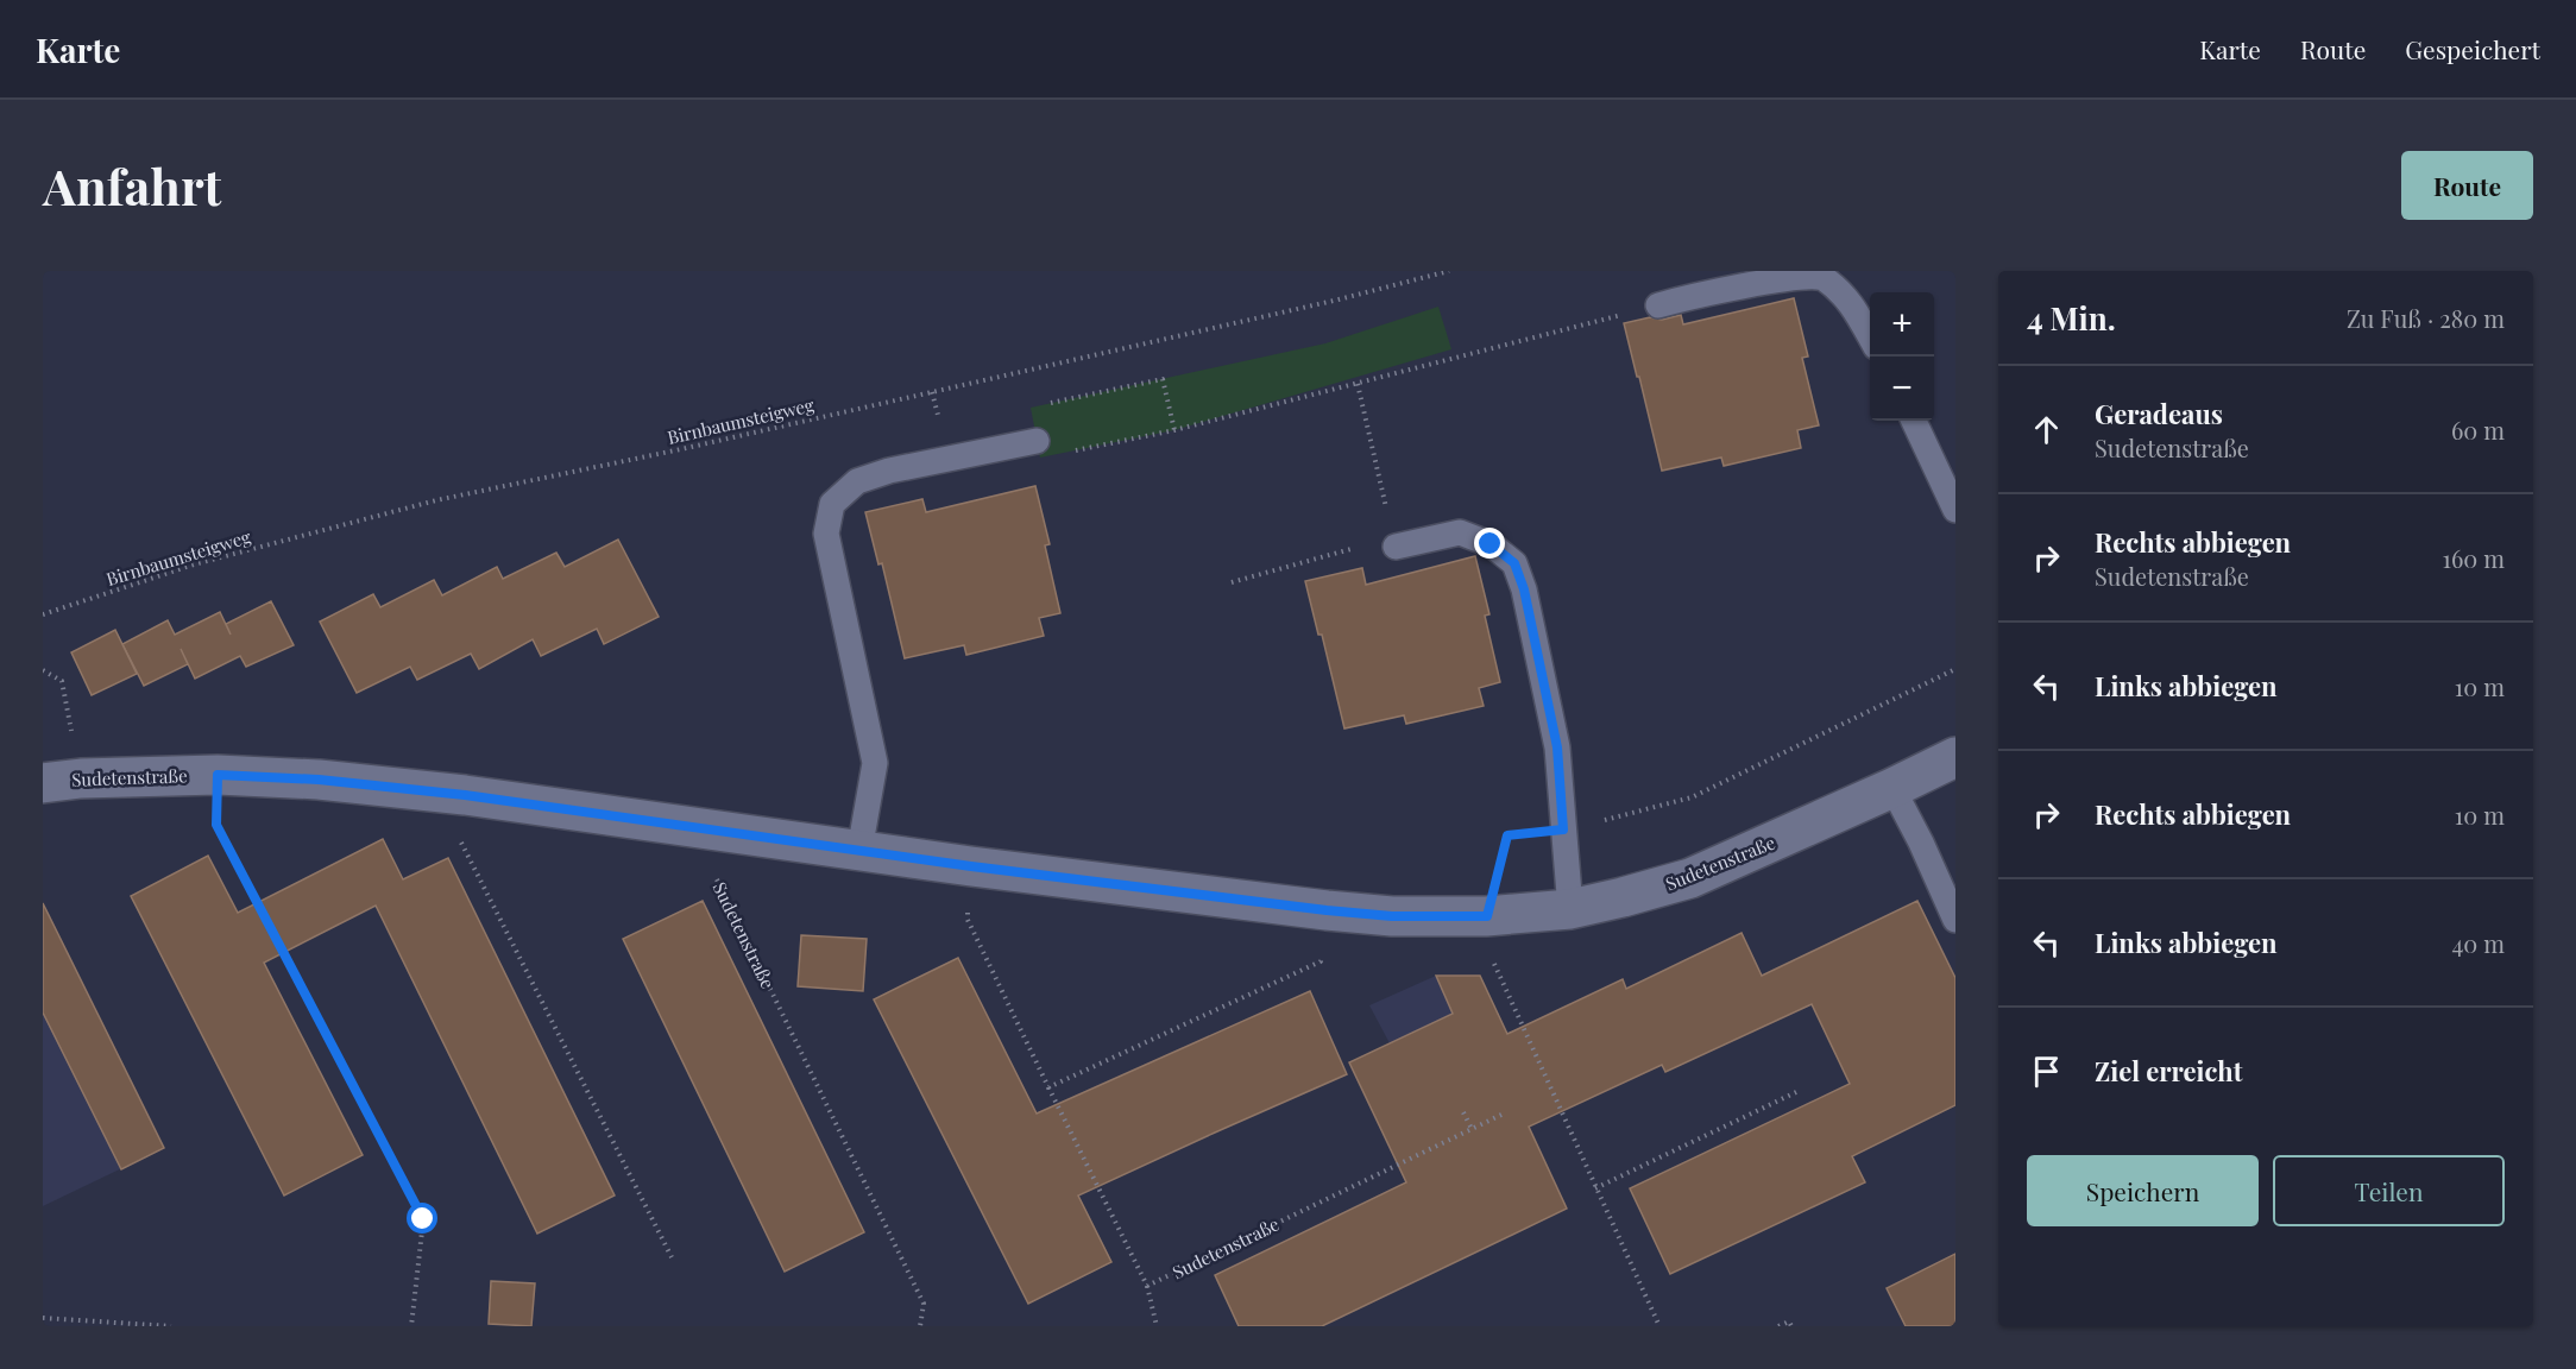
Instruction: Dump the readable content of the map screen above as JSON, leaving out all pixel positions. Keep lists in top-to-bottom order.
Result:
{
  "streets": {
    "street": ["Sudetenstraße"],
    "path": ["Birnbaumsteigweg"]
  },
  "page": {
    "header": "Karte",
    "nav": ["Karte", "Route", "Gespeichert"],
    "buttons": [
      "Route",
      ["Speichern", "Teilen"]
    ],
    "title": "Anfahrt",
    "heading": ["4 Min.", "Zu Fuß · 280 m"],
    "map_buttons": ["+", "−"],
    "list": [
      ["Geradeaus", "Sudetenstraße", "60 m"],
      ["Rechts abbiegen", "Sudetenstraße", "160 m"],
      ["Links abbiegen", "10 m"],
      ["Rechts abbiegen", "10 m"],
      ["Links abbiegen", "40 m"],
      "Ziel erreicht"
    ]
  }
}
